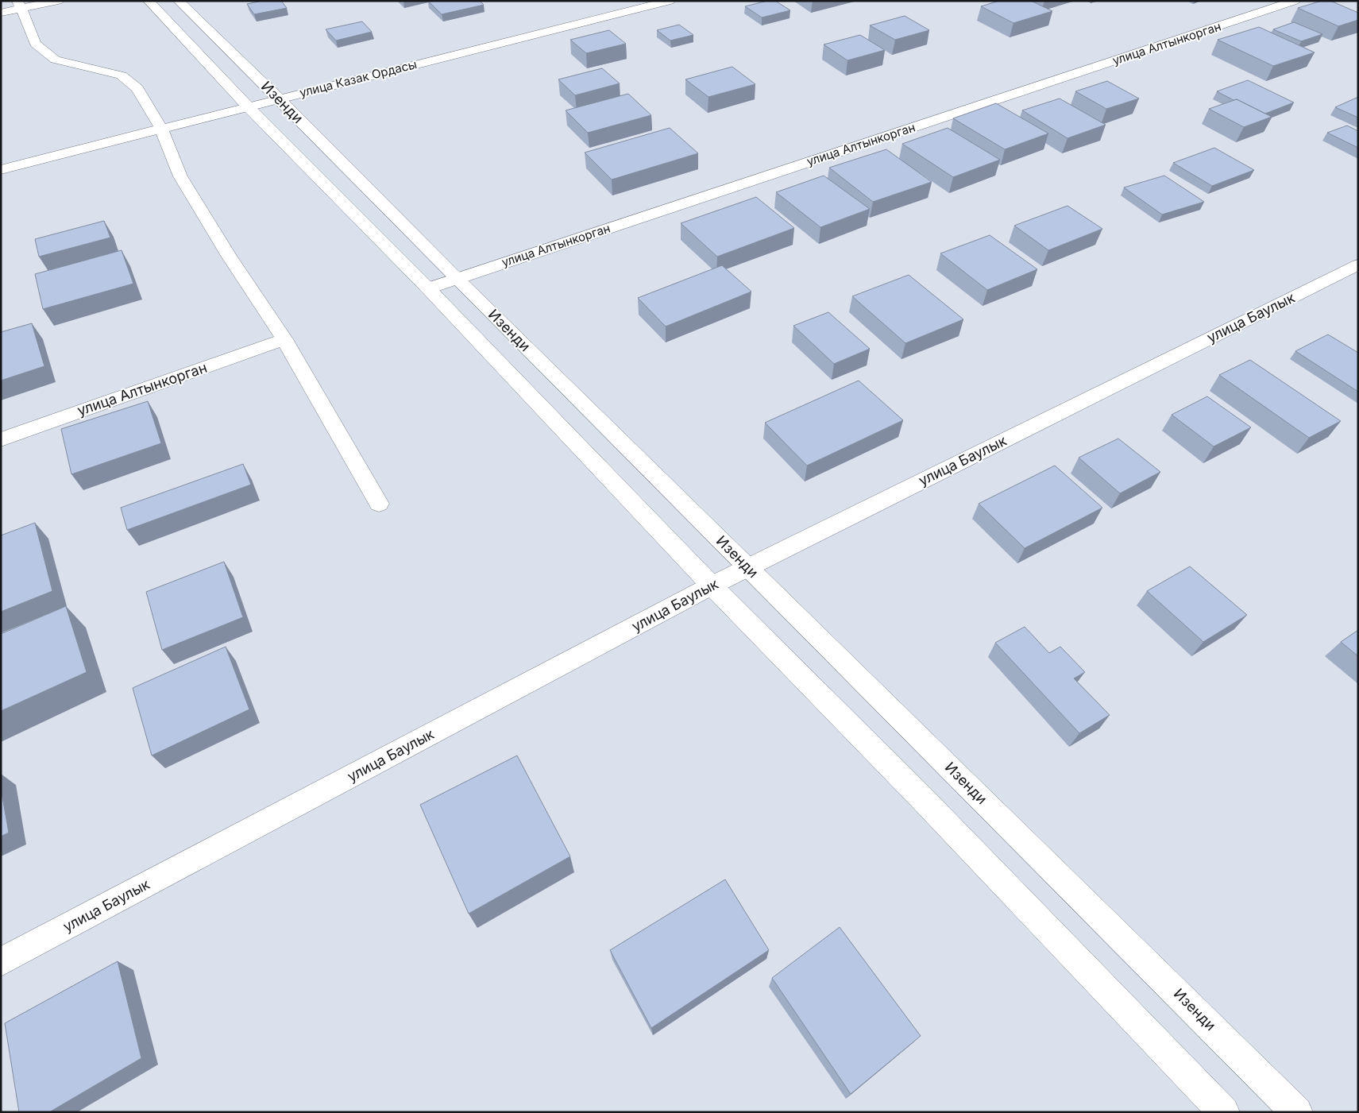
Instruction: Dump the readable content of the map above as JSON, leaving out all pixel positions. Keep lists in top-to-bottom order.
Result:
{
  "streets": {
    "street": [
      "улица Алтынкорган",
      "улица Казак Ордасы",
      "Изенди",
      "улица Баулык"
    ]
  },
  "crossings": [
    ["улица Алтынкорган", "Изенди"],
    ["улица Казак Ордасы", "Изенди"],
    ["Изенди", "улица Баулык"]
  ]
}
